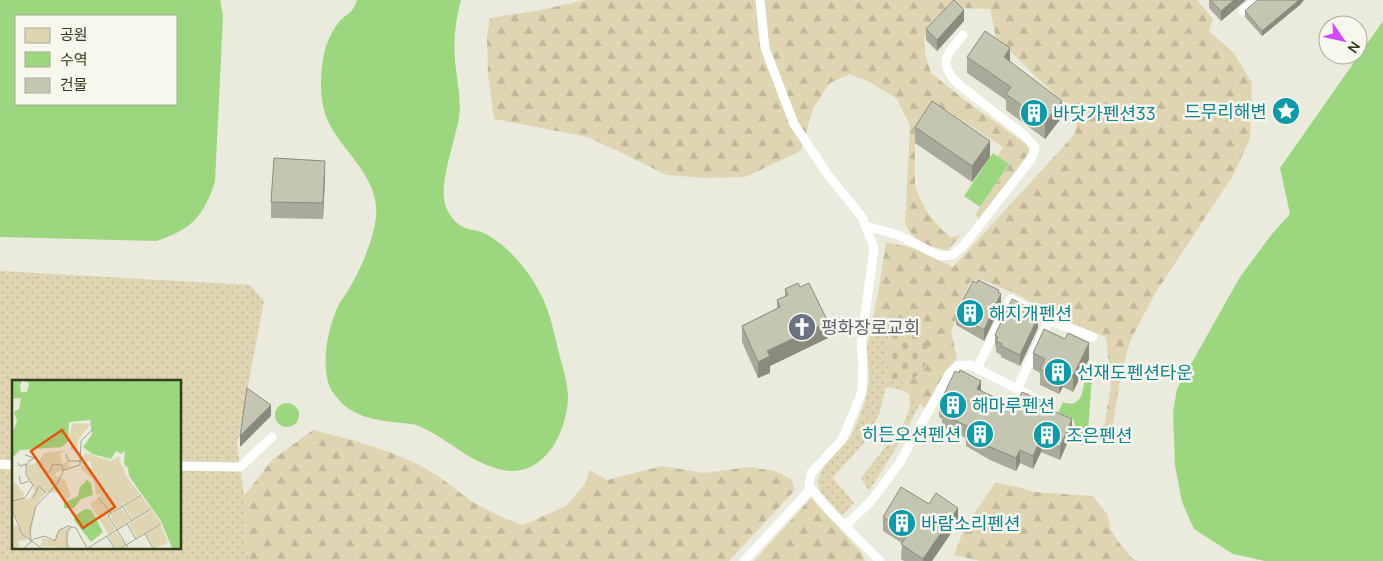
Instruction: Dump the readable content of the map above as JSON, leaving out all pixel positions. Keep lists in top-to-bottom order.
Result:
{
  "places": {
    "place": ["드무리해변"],
    "building": [
      "바닷가펜션33",
      "해지개펜션",
      "선재도펜션타운",
      "해마루펜션",
      "히든오션펜션",
      "조은펜션",
      "바람소리펜션"
    ],
    "church": ["평화장로교회"]
  },
  "legend": ["공원", "수역", "건물"],
  "north": "bottom right"
}
